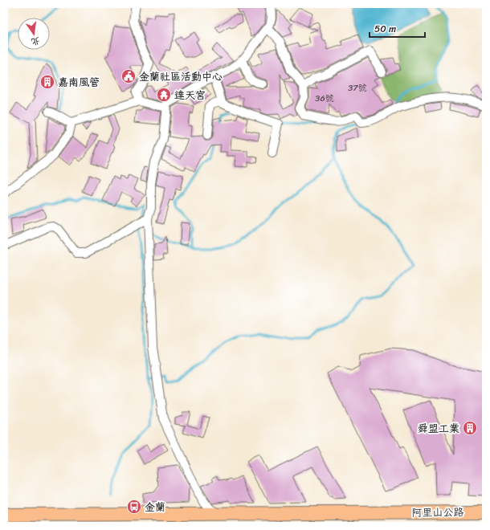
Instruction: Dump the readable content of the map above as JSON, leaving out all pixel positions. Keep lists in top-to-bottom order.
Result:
{
  "streets": {
    "main road": ["阿里山公路"]
  },
  "places": {
    "public building": ["金蘭社區活動中心"],
    "building": ["嘉南風管", "舜盟工業"],
    "temple": ["達天宮"],
    "bus stop": ["金蘭"]
  },
  "house_numbers": ["37號", "36號"],
  "scale_bar": "50 m",
  "north": "bottom"
}
